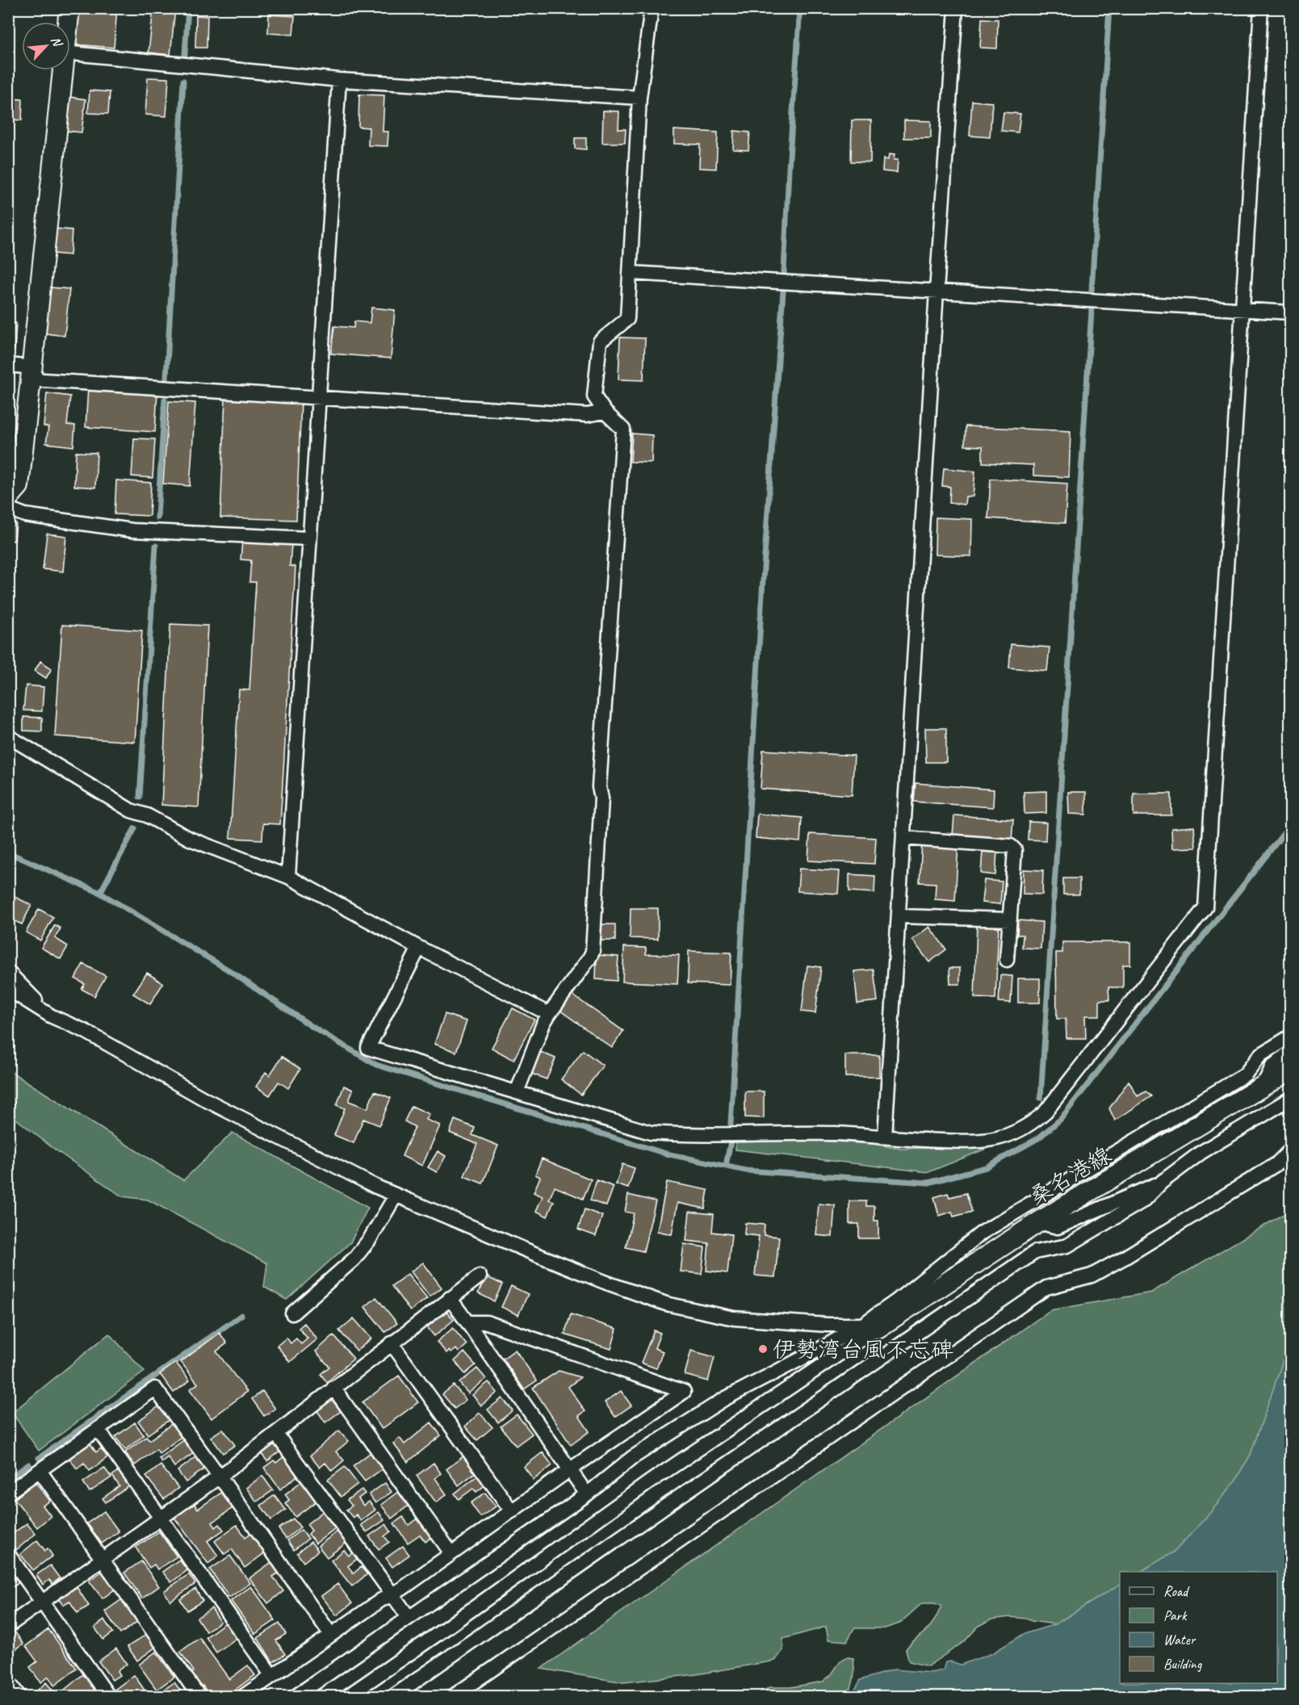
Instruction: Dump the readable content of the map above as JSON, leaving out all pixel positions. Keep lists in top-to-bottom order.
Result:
{
  "streets": {
    "main road": ["桑名港線"]
  },
  "places": ["伊勢湾台風不忘碑"],
  "legend": [
    "Road",
    "Park",
    "Water",
    "Building"
  ],
  "north": "top right"
}
